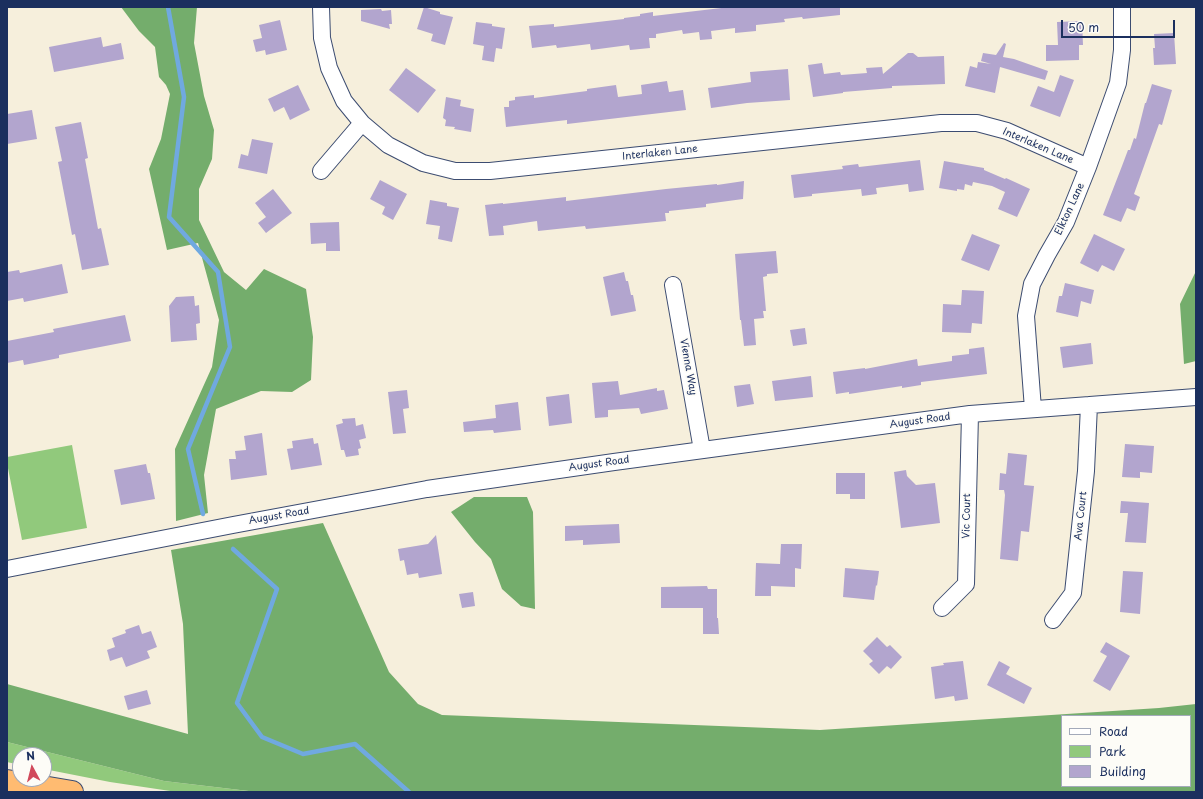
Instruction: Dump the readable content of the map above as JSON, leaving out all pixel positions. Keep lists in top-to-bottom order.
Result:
{
  "streets": {
    "street": [
      "Interlaken Lane",
      "Elkton Lane",
      "Vienna Way",
      "August Road",
      "Vic Court",
      "Ava Court"
    ]
  },
  "crossings": [
    ["Interlaken Lane", "Elkton Lane"],
    ["Elkton Lane", "August Road"],
    ["Vienna Way", "August Road"],
    ["August Road", "Vic Court"],
    ["August Road", "Ava Court"]
  ],
  "legend": ["Road", "Park", "Building"],
  "scale_bar": "50 m",
  "north": "top"
}
